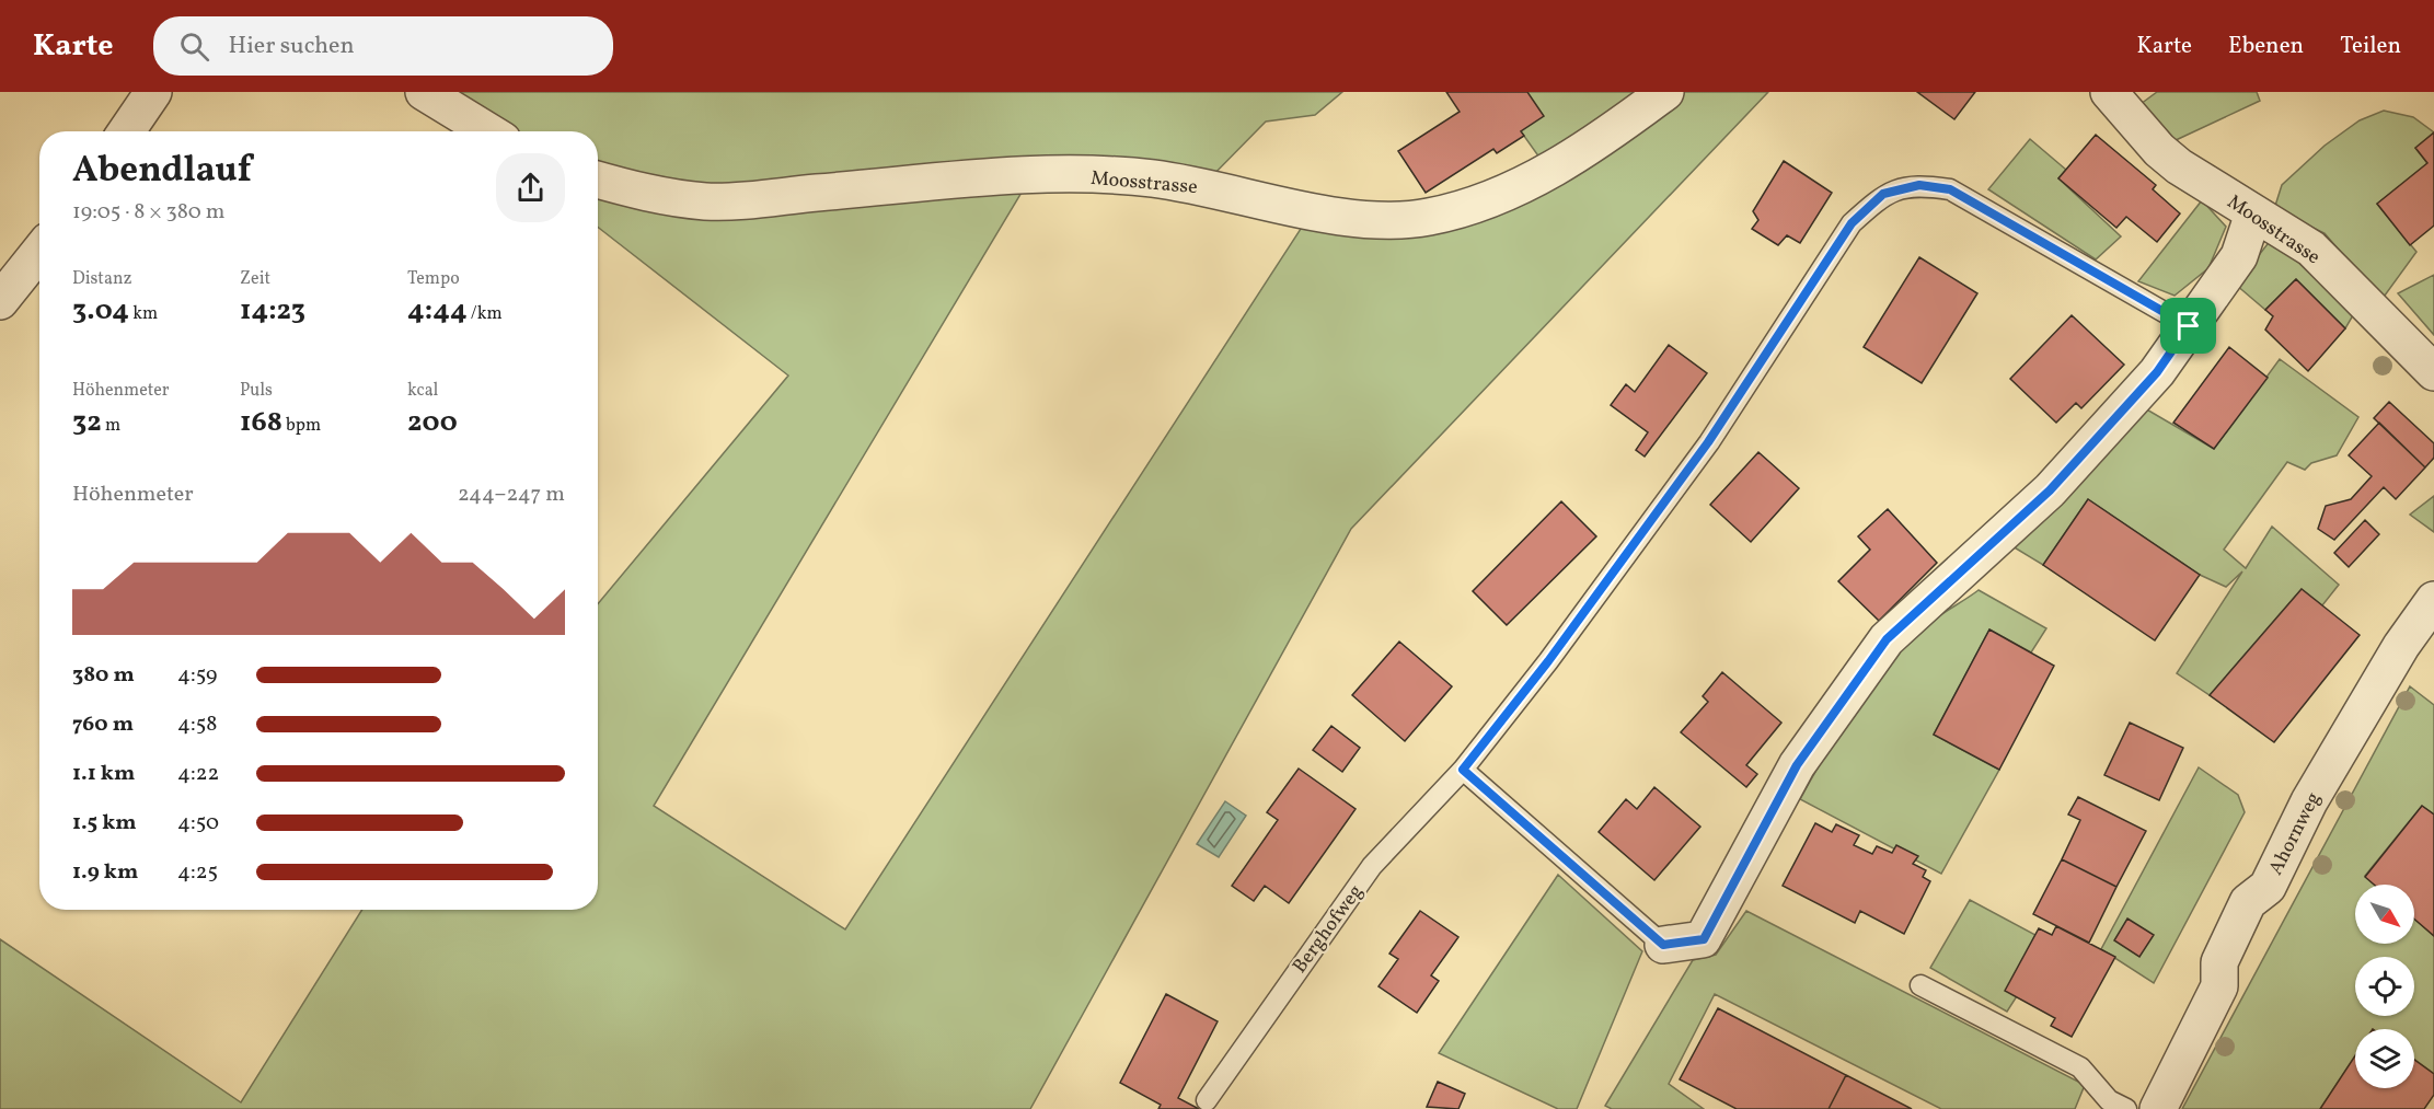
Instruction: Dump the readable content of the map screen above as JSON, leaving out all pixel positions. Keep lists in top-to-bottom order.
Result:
{
  "streets": {
    "street": ["Moosstrasse", "Ahornweg"],
    "lane": ["Berghofweg"]
  },
  "north": "bottom right",
  "page": {
    "header": "Karte",
    "search": "Hier suchen",
    "nav": ["Karte", "Ebenen", "Teilen"],
    "heading": ["Abendlauf", "19:05 · 8 × 380 m"],
    "stats": [
      ["Distanz", "3.04 km"],
      ["Zeit", "14:23"],
      ["Tempo", "4:44 /km"],
      ["Höhenmeter", "32 m"],
      ["Puls", "168 bpm"],
      ["kcal", "200"]
    ],
    "chart": ["Höhenmeter", "244–247 m"],
    "list": [
      {
        "name": "380 m",
        "note": "4:59"
      },
      {
        "name": "760 m",
        "note": "4:58"
      },
      {
        "name": "1.1 km",
        "note": "4:22"
      },
      {
        "name": "1.5 km",
        "note": "4:50"
      },
      {
        "name": "1.9 km",
        "note": "4:25"
      }
    ]
  }
}
